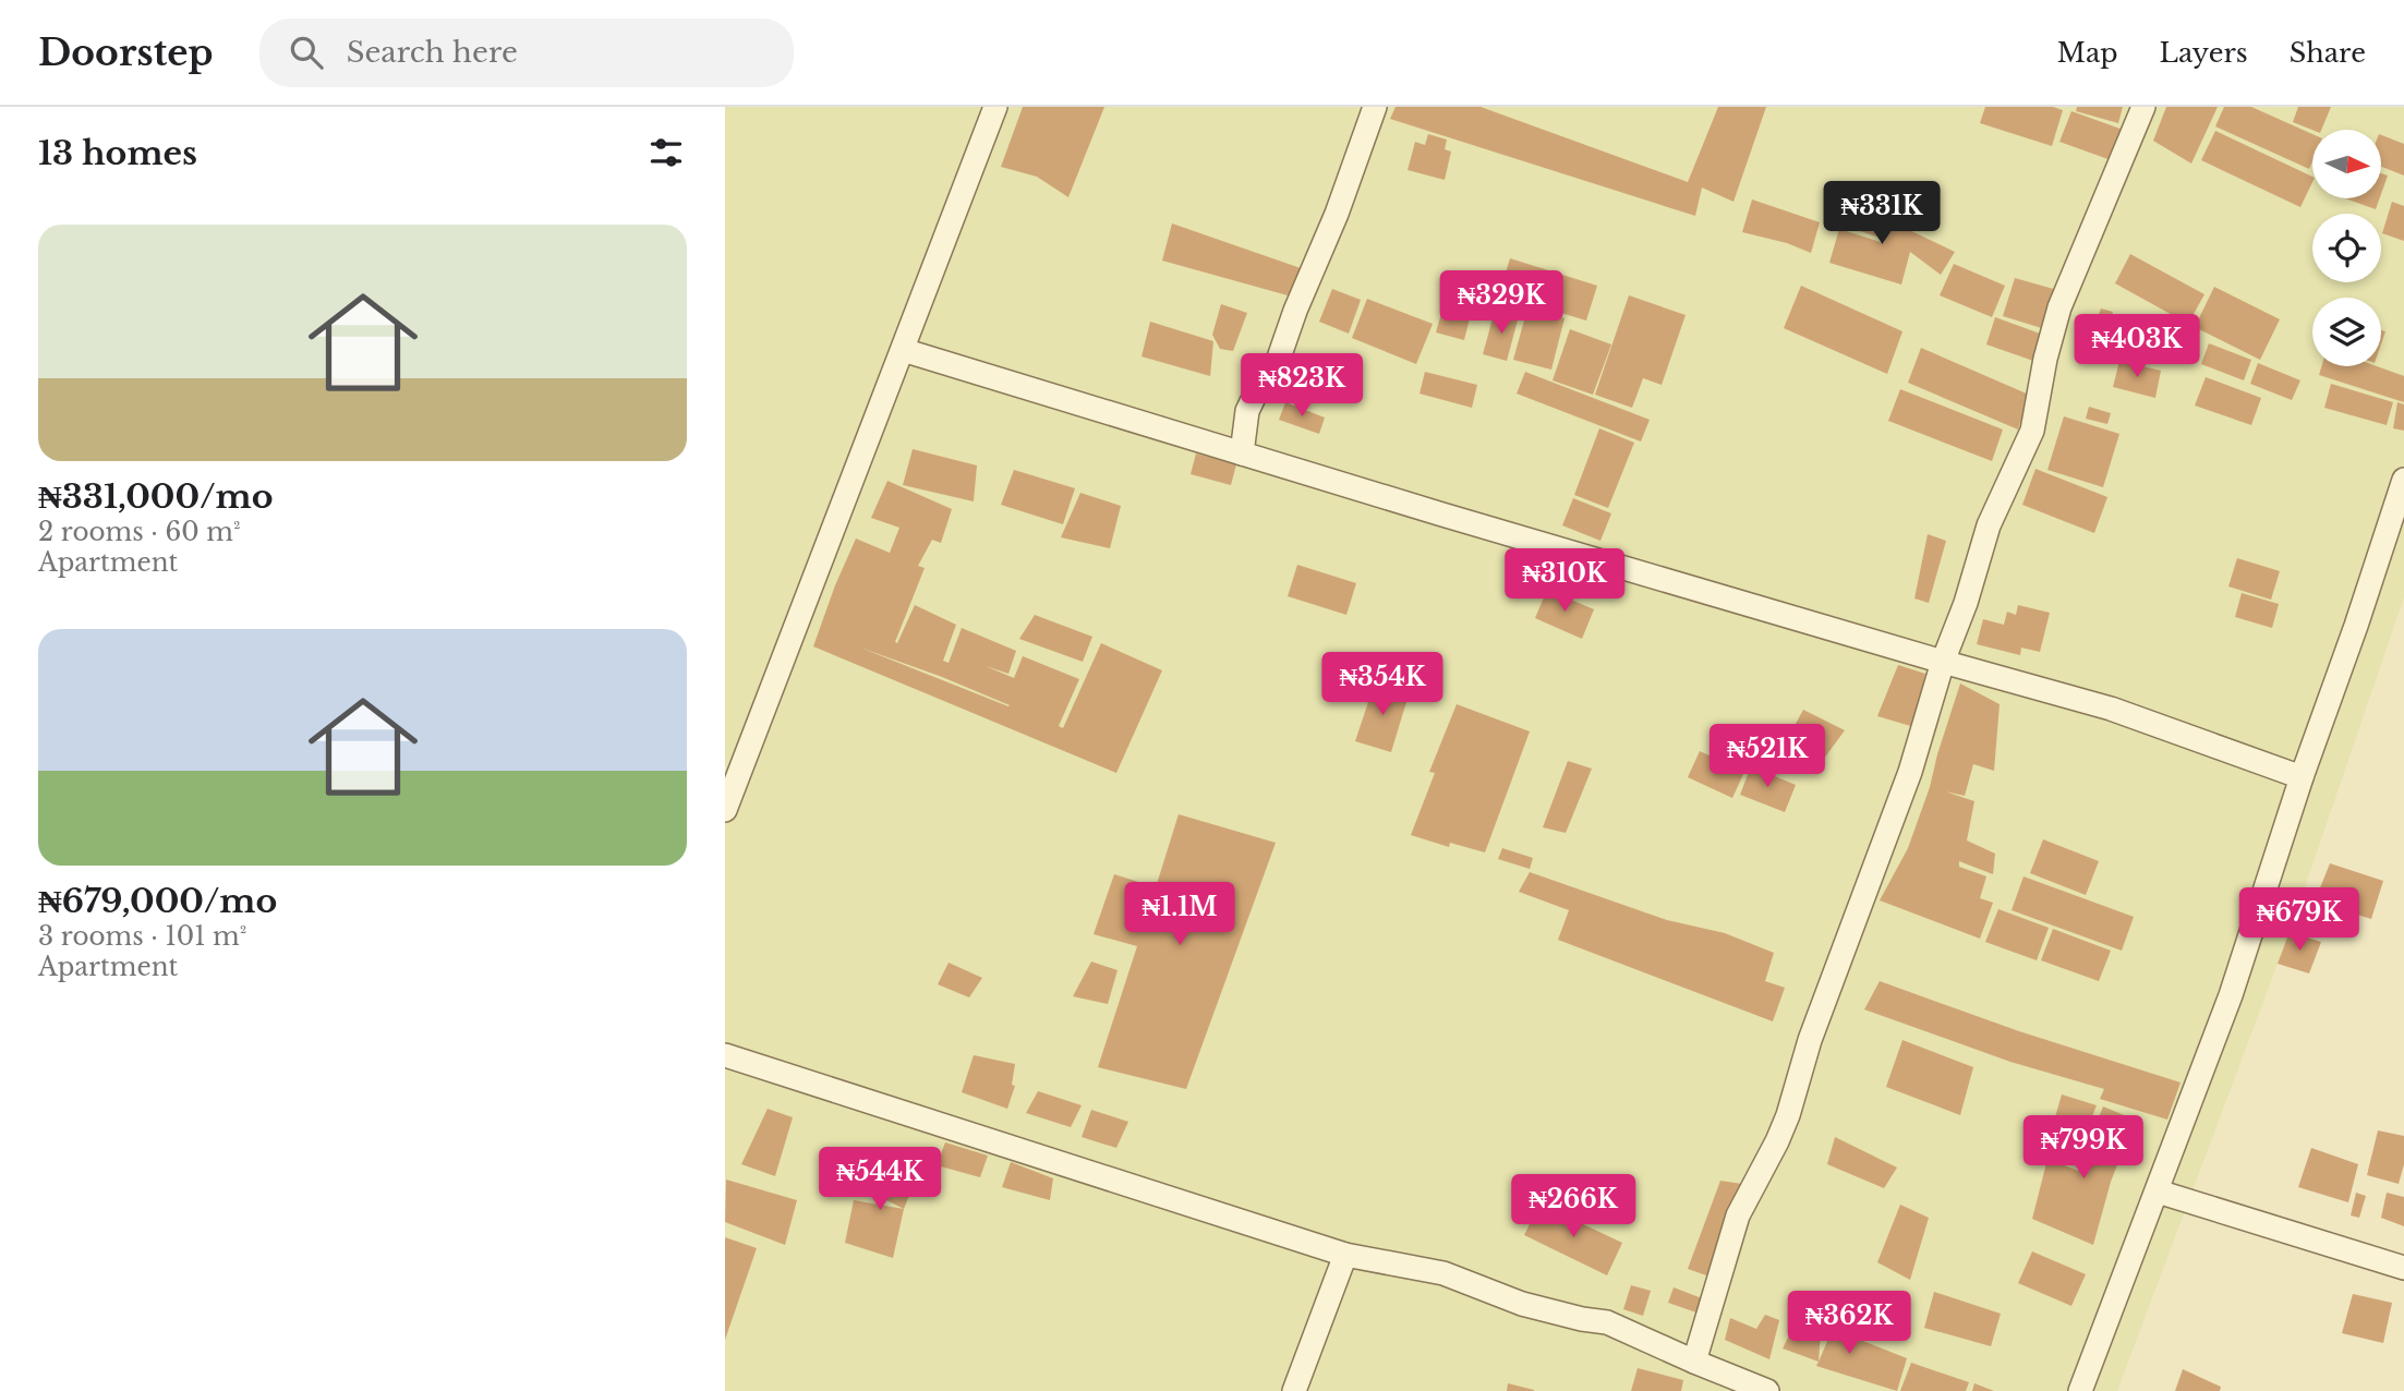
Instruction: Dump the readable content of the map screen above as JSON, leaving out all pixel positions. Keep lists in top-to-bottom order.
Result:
{
  "north": "right",
  "page": {
    "header": "Doorstep",
    "search": "Search here",
    "nav": ["Map", "Layers", "Share"],
    "heading": "13 homes",
    "price": [
      "₦331K",
      "₦329K",
      "₦403K",
      "₦823K",
      "₦310K",
      "₦354K",
      "₦521K",
      "₦1.1M",
      "₦679K",
      "₦799K",
      "₦544K",
      "₦266K",
      "₦362K"
    ],
    "list": [
      {
        "name": "₦331,000/mo",
        "note": "2 rooms · 60 m² · Apartment"
      },
      {
        "name": "₦679,000/mo",
        "note": "3 rooms · 101 m² · Apartment"
      }
    ]
  }
}
